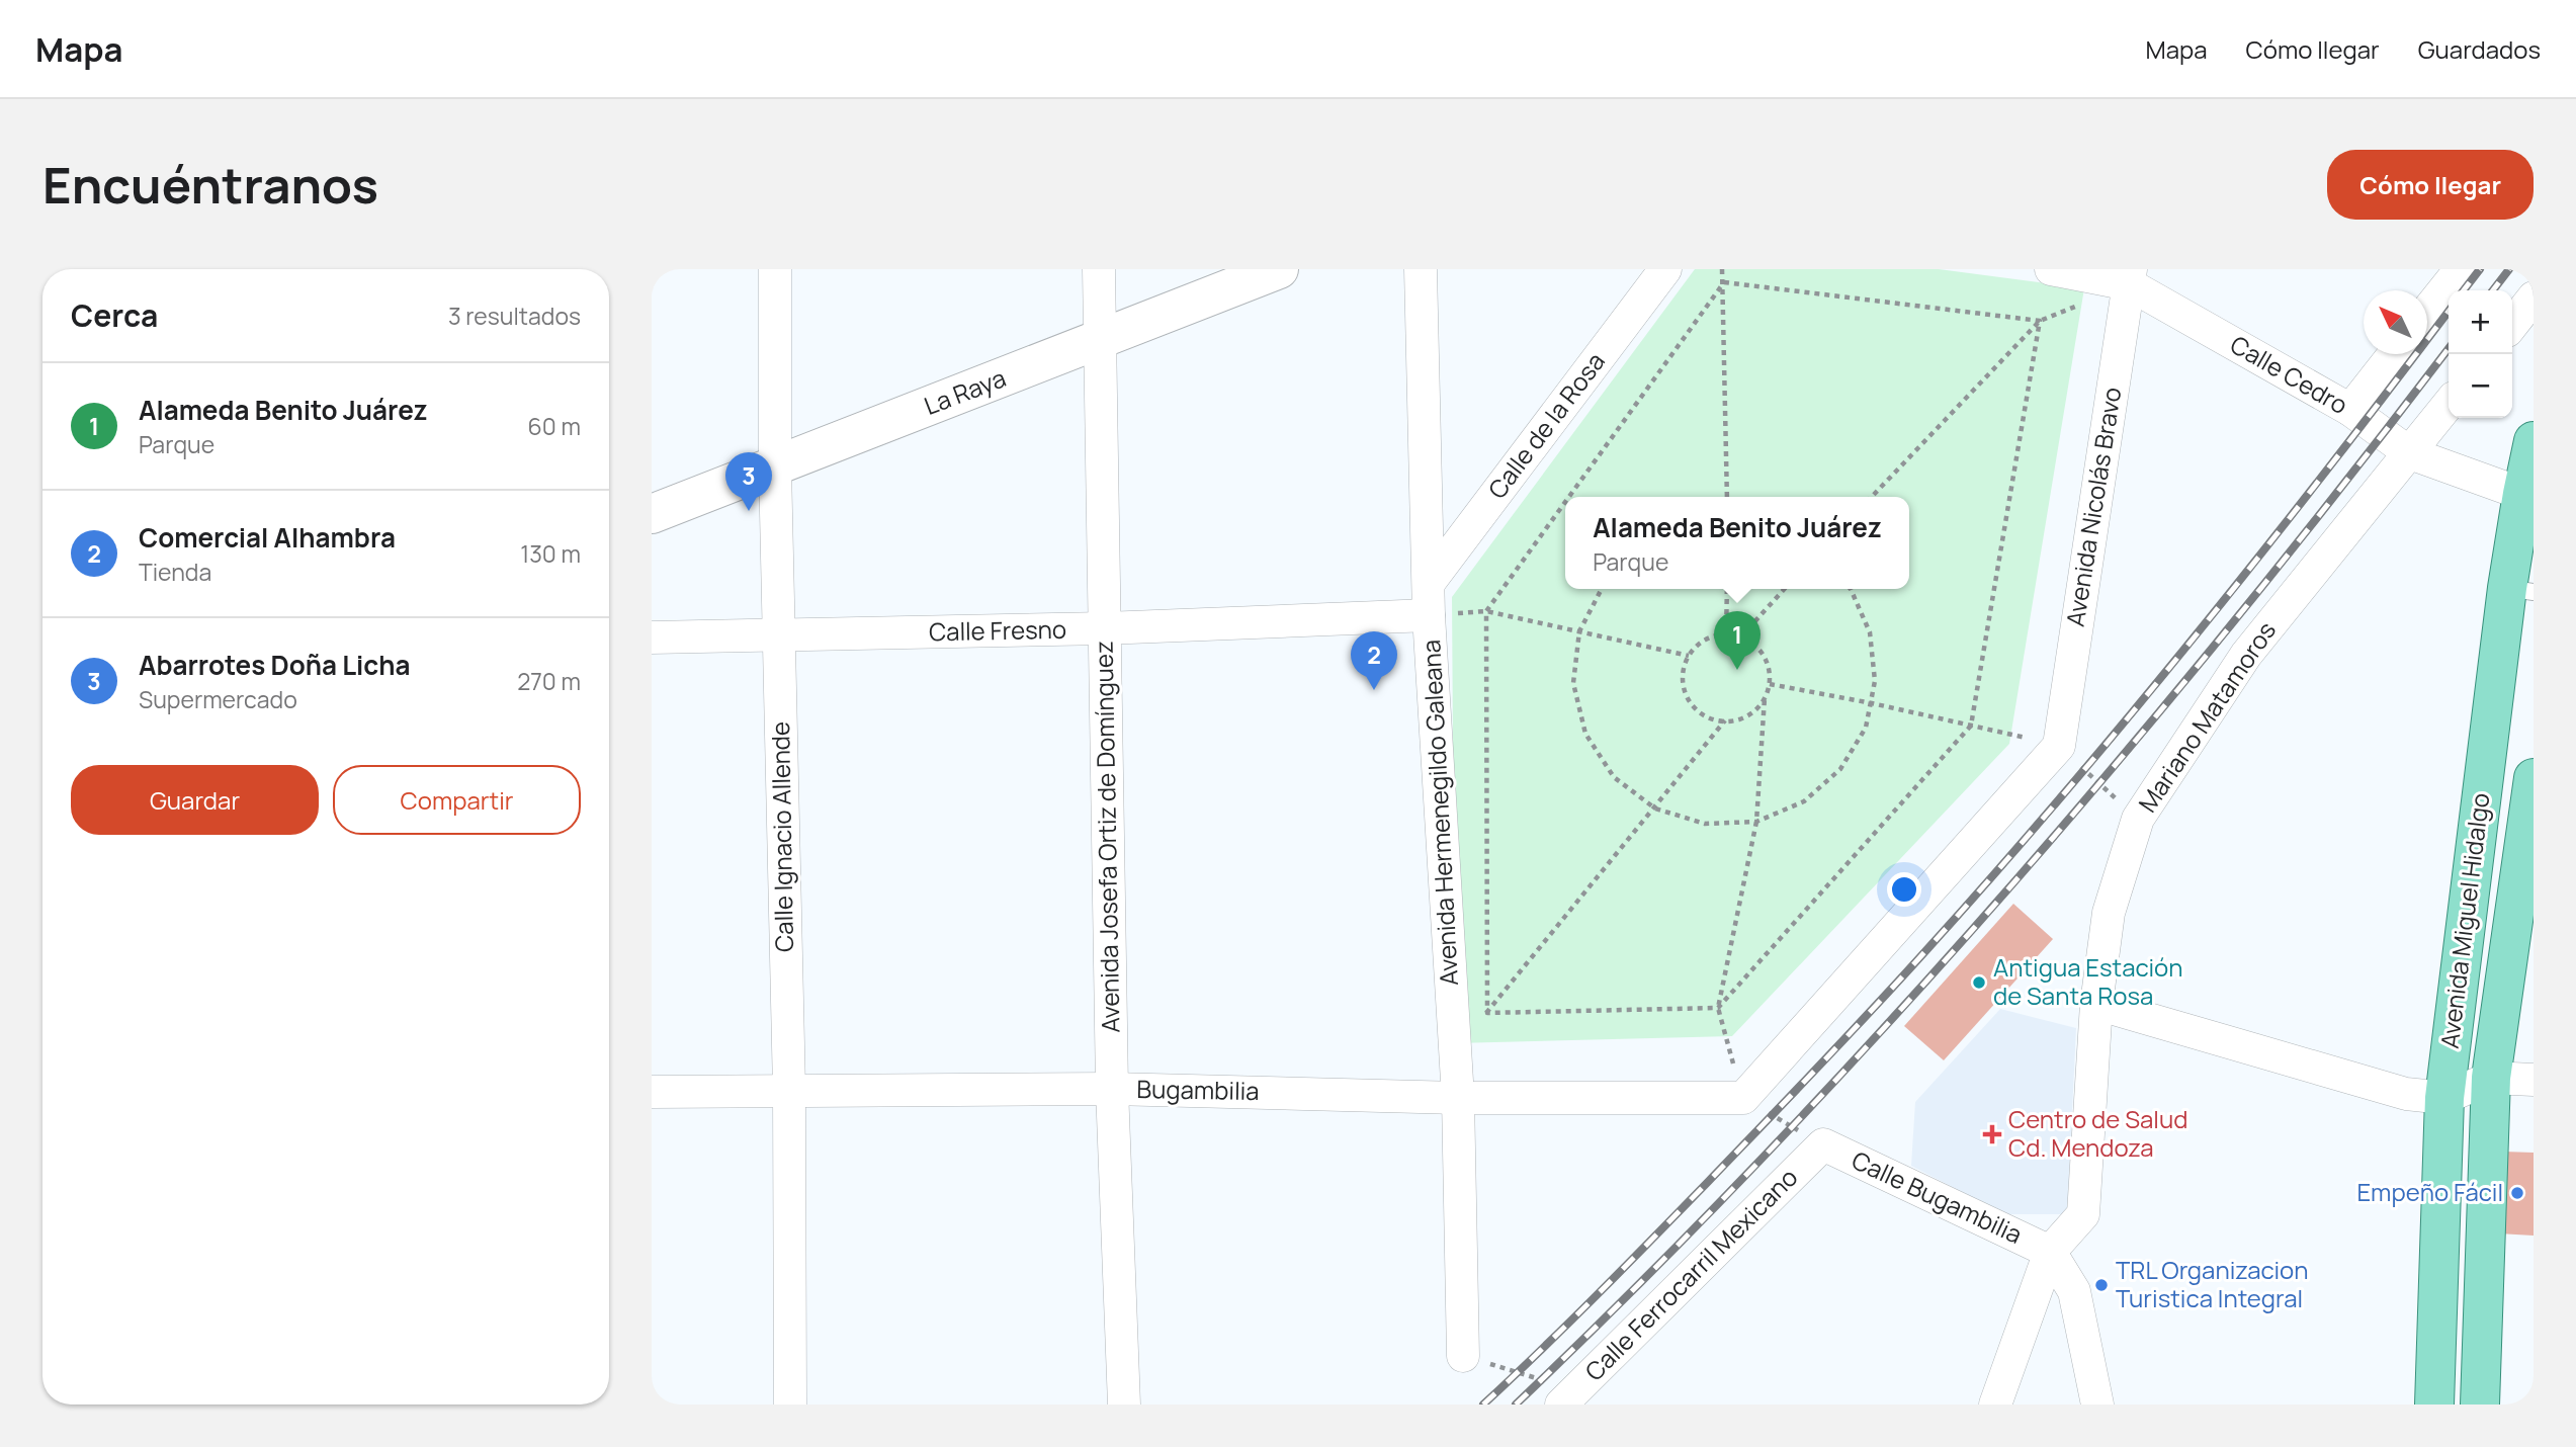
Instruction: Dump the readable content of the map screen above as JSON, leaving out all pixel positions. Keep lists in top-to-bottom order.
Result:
{
  "streets": {
    "main road": ["La Raya", "Avenida Miguel Hidalgo"],
    "street": [
      "Calle Cedro",
      "Calle de la Rosa",
      "Avenida Nicolás Bravo",
      "Calle Fresno",
      "Mariano Matamoros",
      "Avenida Hermenegildo Galeana",
      "Calle Ignacio Allende",
      "Avenida Josefa Ortiz de Domínguez",
      "Bugambilia",
      "Calle Bugambilia",
      "Calle Ferrocarril Mexicano"
    ]
  },
  "crossings": [
    ["Calle Cedro", "Avenida Nicolás Bravo"],
    ["Calle Cedro", "Mariano Matamoros"],
    ["Calle Cedro", "Avenida Miguel Hidalgo"],
    ["La Raya", "Calle Ignacio Allende"],
    ["La Raya", "Avenida Josefa Ortiz de Domínguez"],
    ["Calle de la Rosa", "Avenida Hermenegildo Galeana"],
    ["Calle Fresno", "Avenida Hermenegildo Galeana"],
    ["Calle Fresno", "Calle Ignacio Allende"],
    ["Calle Fresno", "Avenida Josefa Ortiz de Domínguez"],
    ["Mariano Matamoros", "Calle Bugambilia"],
    ["Avenida Hermenegildo Galeana", "Bugambilia"],
    ["Calle Ignacio Allende", "Bugambilia"],
    ["Avenida Josefa Ortiz de Domínguez", "Bugambilia"],
    ["Calle Bugambilia", "Calle Ferrocarril Mexicano"]
  ],
  "places": {
    "other": ["Antigua Estación de Santa Rosa", "Empeño Fácil", "TRL Organizacion Turistica Integral"],
    "health": ["Centro de Salud Cd. Mendoza"]
  },
  "north": "top left",
  "page": {
    "header": "Mapa",
    "nav": ["Mapa", "Cómo llegar", "Guardados"],
    "buttons": [
      "Cómo llegar",
      ["Guardar", "Compartir"]
    ],
    "title": "Encuéntranos",
    "heading": ["Cerca", "3 resultados"],
    "map_buttons": ["+", "−"],
    "list": [
      {
        "mark": "1",
        "name": "Alameda Benito Juárez",
        "note": "Parque",
        "value": "60 m"
      },
      {
        "mark": "2",
        "name": "Comercial Alhambra",
        "note": "Tienda",
        "value": "130 m"
      },
      {
        "mark": "3",
        "name": "Abarrotes Doña Licha",
        "note": "Supermercado",
        "value": "270 m"
      }
    ],
    "pins": ["3", "1", "2"],
    "popup": ["Alameda Benito Juárez", "Parque"]
  }
}
